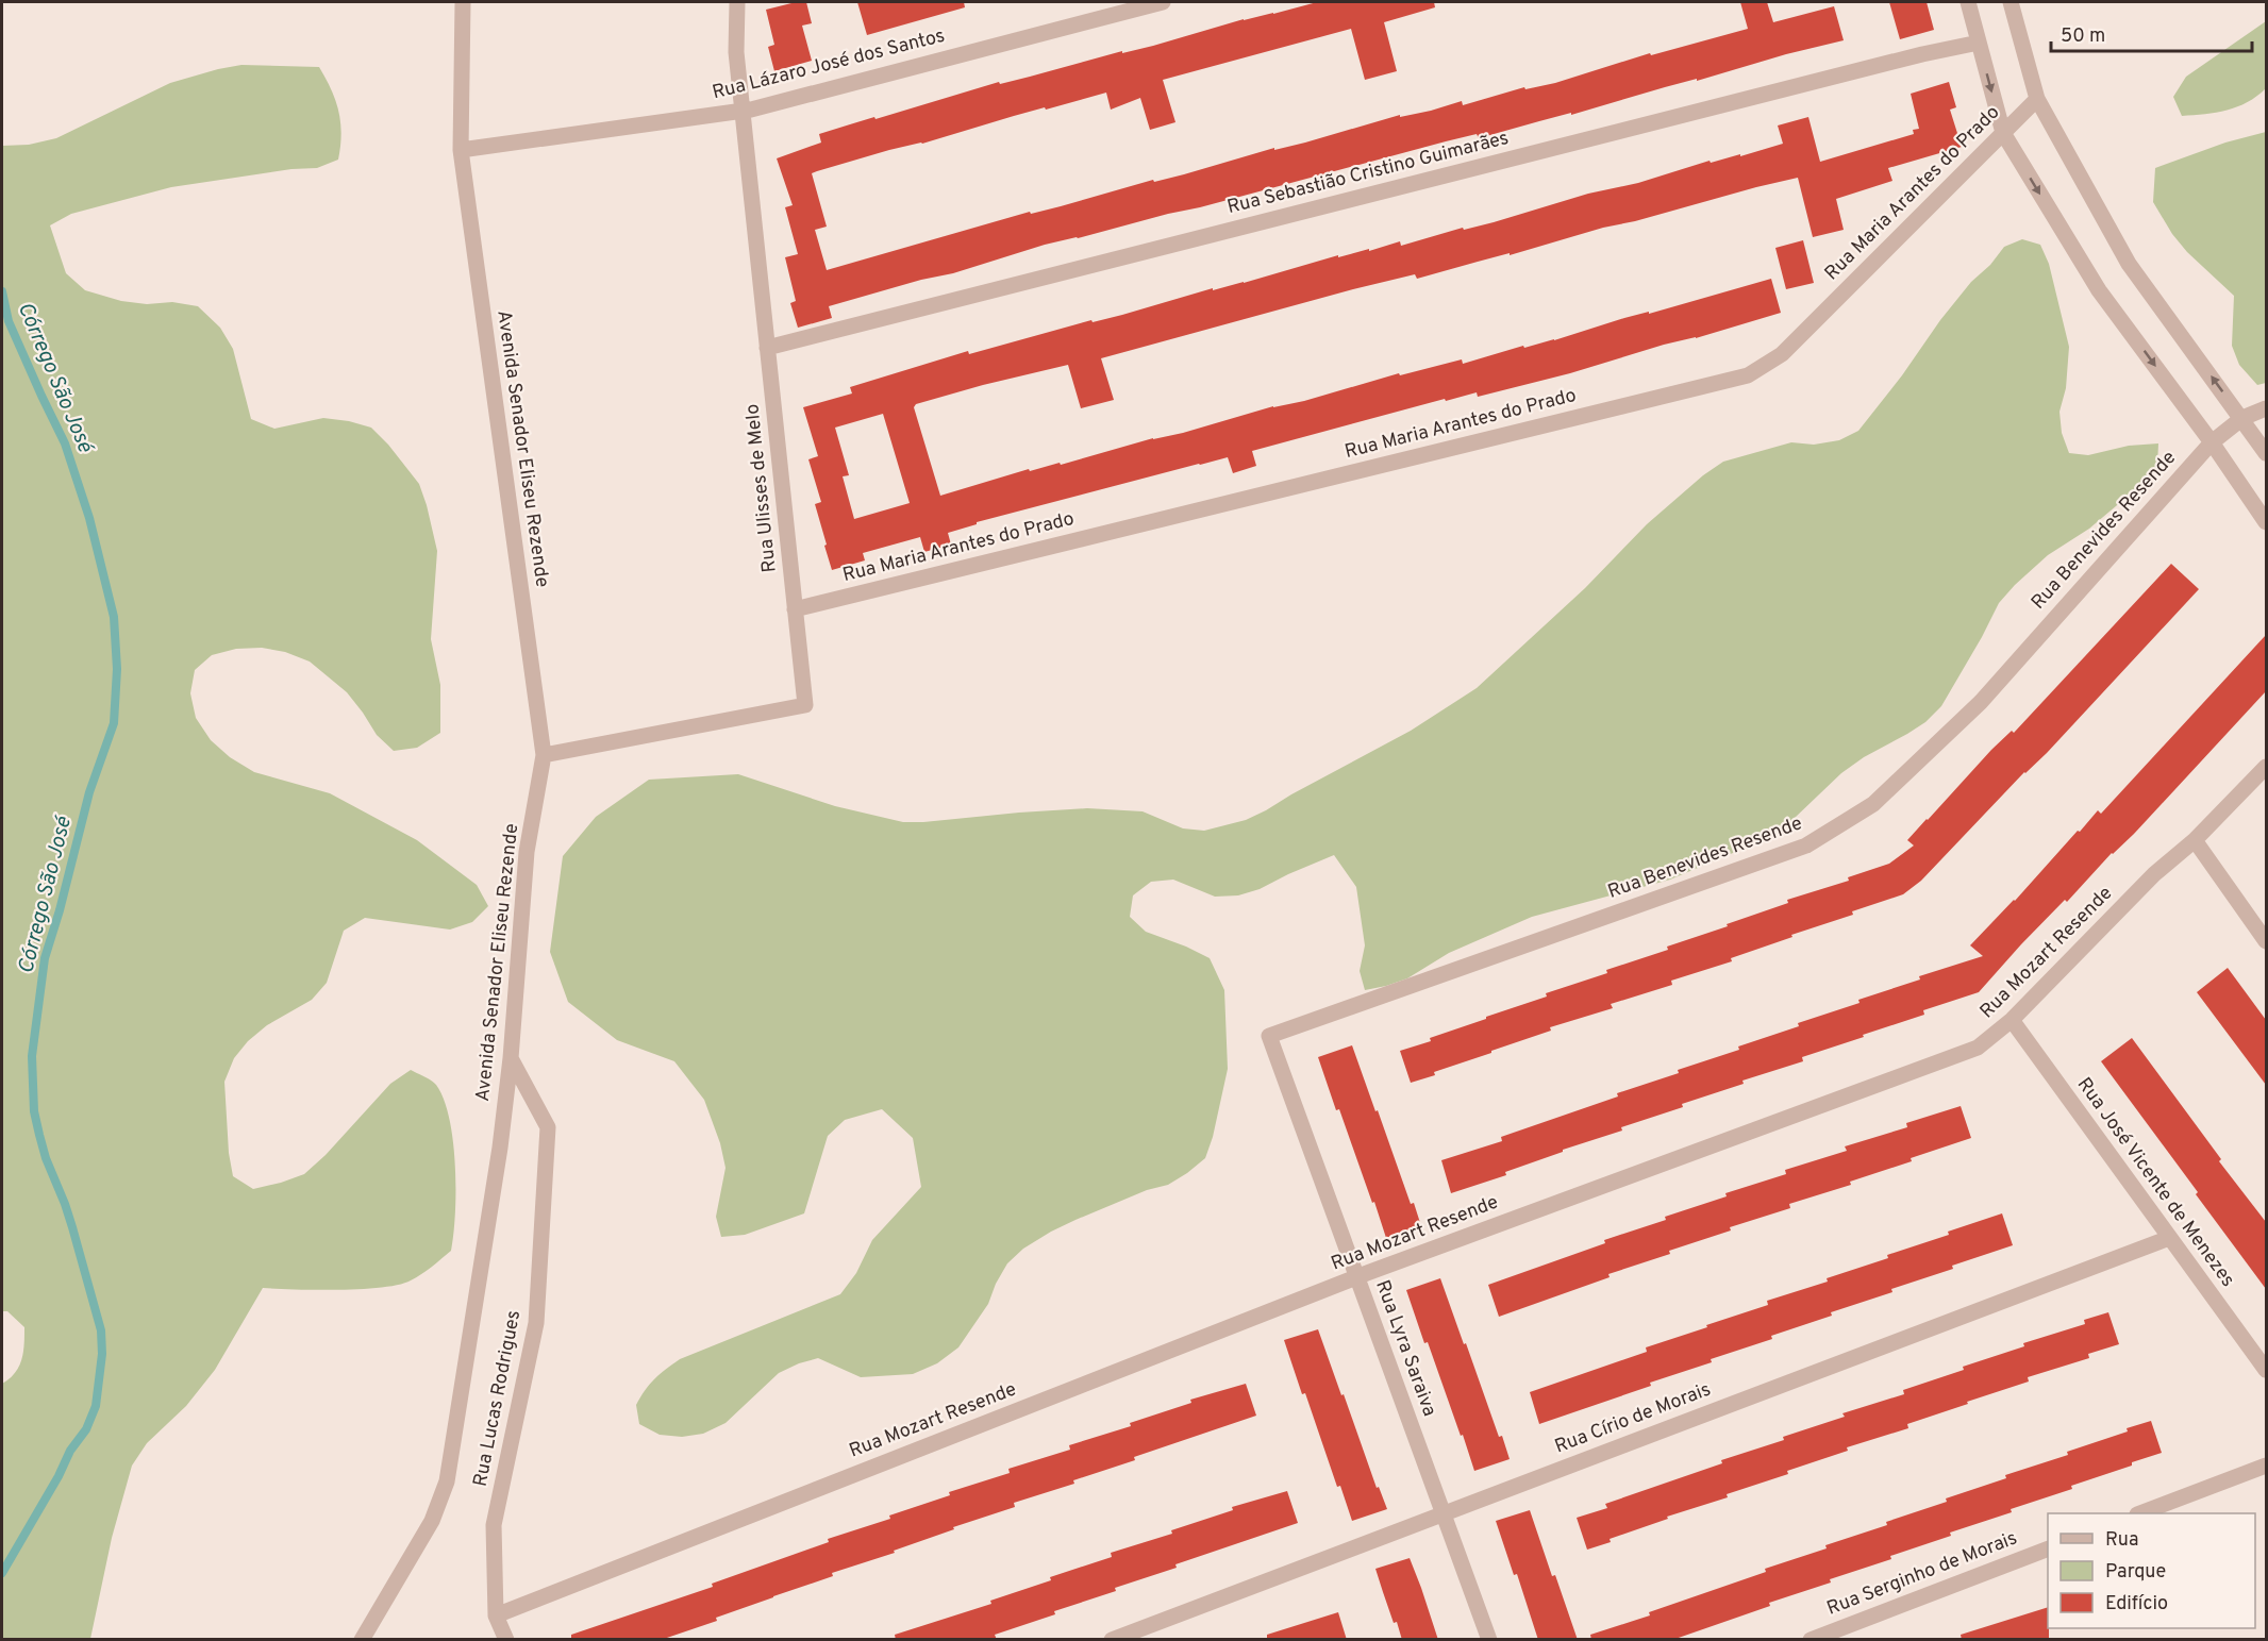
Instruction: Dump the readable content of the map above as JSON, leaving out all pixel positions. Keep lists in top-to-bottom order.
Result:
{
  "streets": {
    "street": [
      "Rua Lázaro José dos Santos",
      "Rua Sebastião Cristino Guimarães",
      "Rua Maria Arantes do Prado",
      "Avenida Senador Eliseu Rezende",
      "Rua Ulisses de Melo",
      "Rua Benevides Resende",
      "Rua Mozart Resende",
      "Rua José Vicente de Menezes",
      "Rua Lyra Saraiva",
      "Rua Lucas Rodrigues",
      "Rua Círio de Morais",
      "Rua Serginho de Morais"
    ]
  },
  "crossings": [
    ["Rua Lázaro José dos Santos", "Avenida Senador Eliseu Rezende"],
    ["Rua Lázaro José dos Santos", "Rua Ulisses de Melo"],
    ["Rua Sebastião Cristino Guimarães", "Rua Ulisses de Melo"],
    ["Rua Maria Arantes do Prado", "Rua Ulisses de Melo"],
    ["Avenida Senador Eliseu Rezende", "Rua Ulisses de Melo"],
    ["Avenida Senador Eliseu Rezende", "Rua Lucas Rodrigues"],
    ["Rua Benevides Resende", "Rua Lyra Saraiva"],
    ["Rua Mozart Resende", "Rua José Vicente de Menezes"],
    ["Rua Mozart Resende", "Rua Lyra Saraiva"],
    ["Rua Mozart Resende", "Rua Lucas Rodrigues"],
    ["Rua José Vicente de Menezes", "Rua Círio de Morais"],
    ["Rua Lyra Saraiva", "Rua Círio de Morais"]
  ],
  "water": ["Córrego São José"],
  "legend": ["Rua", "Parque", "Edifício"],
  "scale_bar": "50 m"
}
